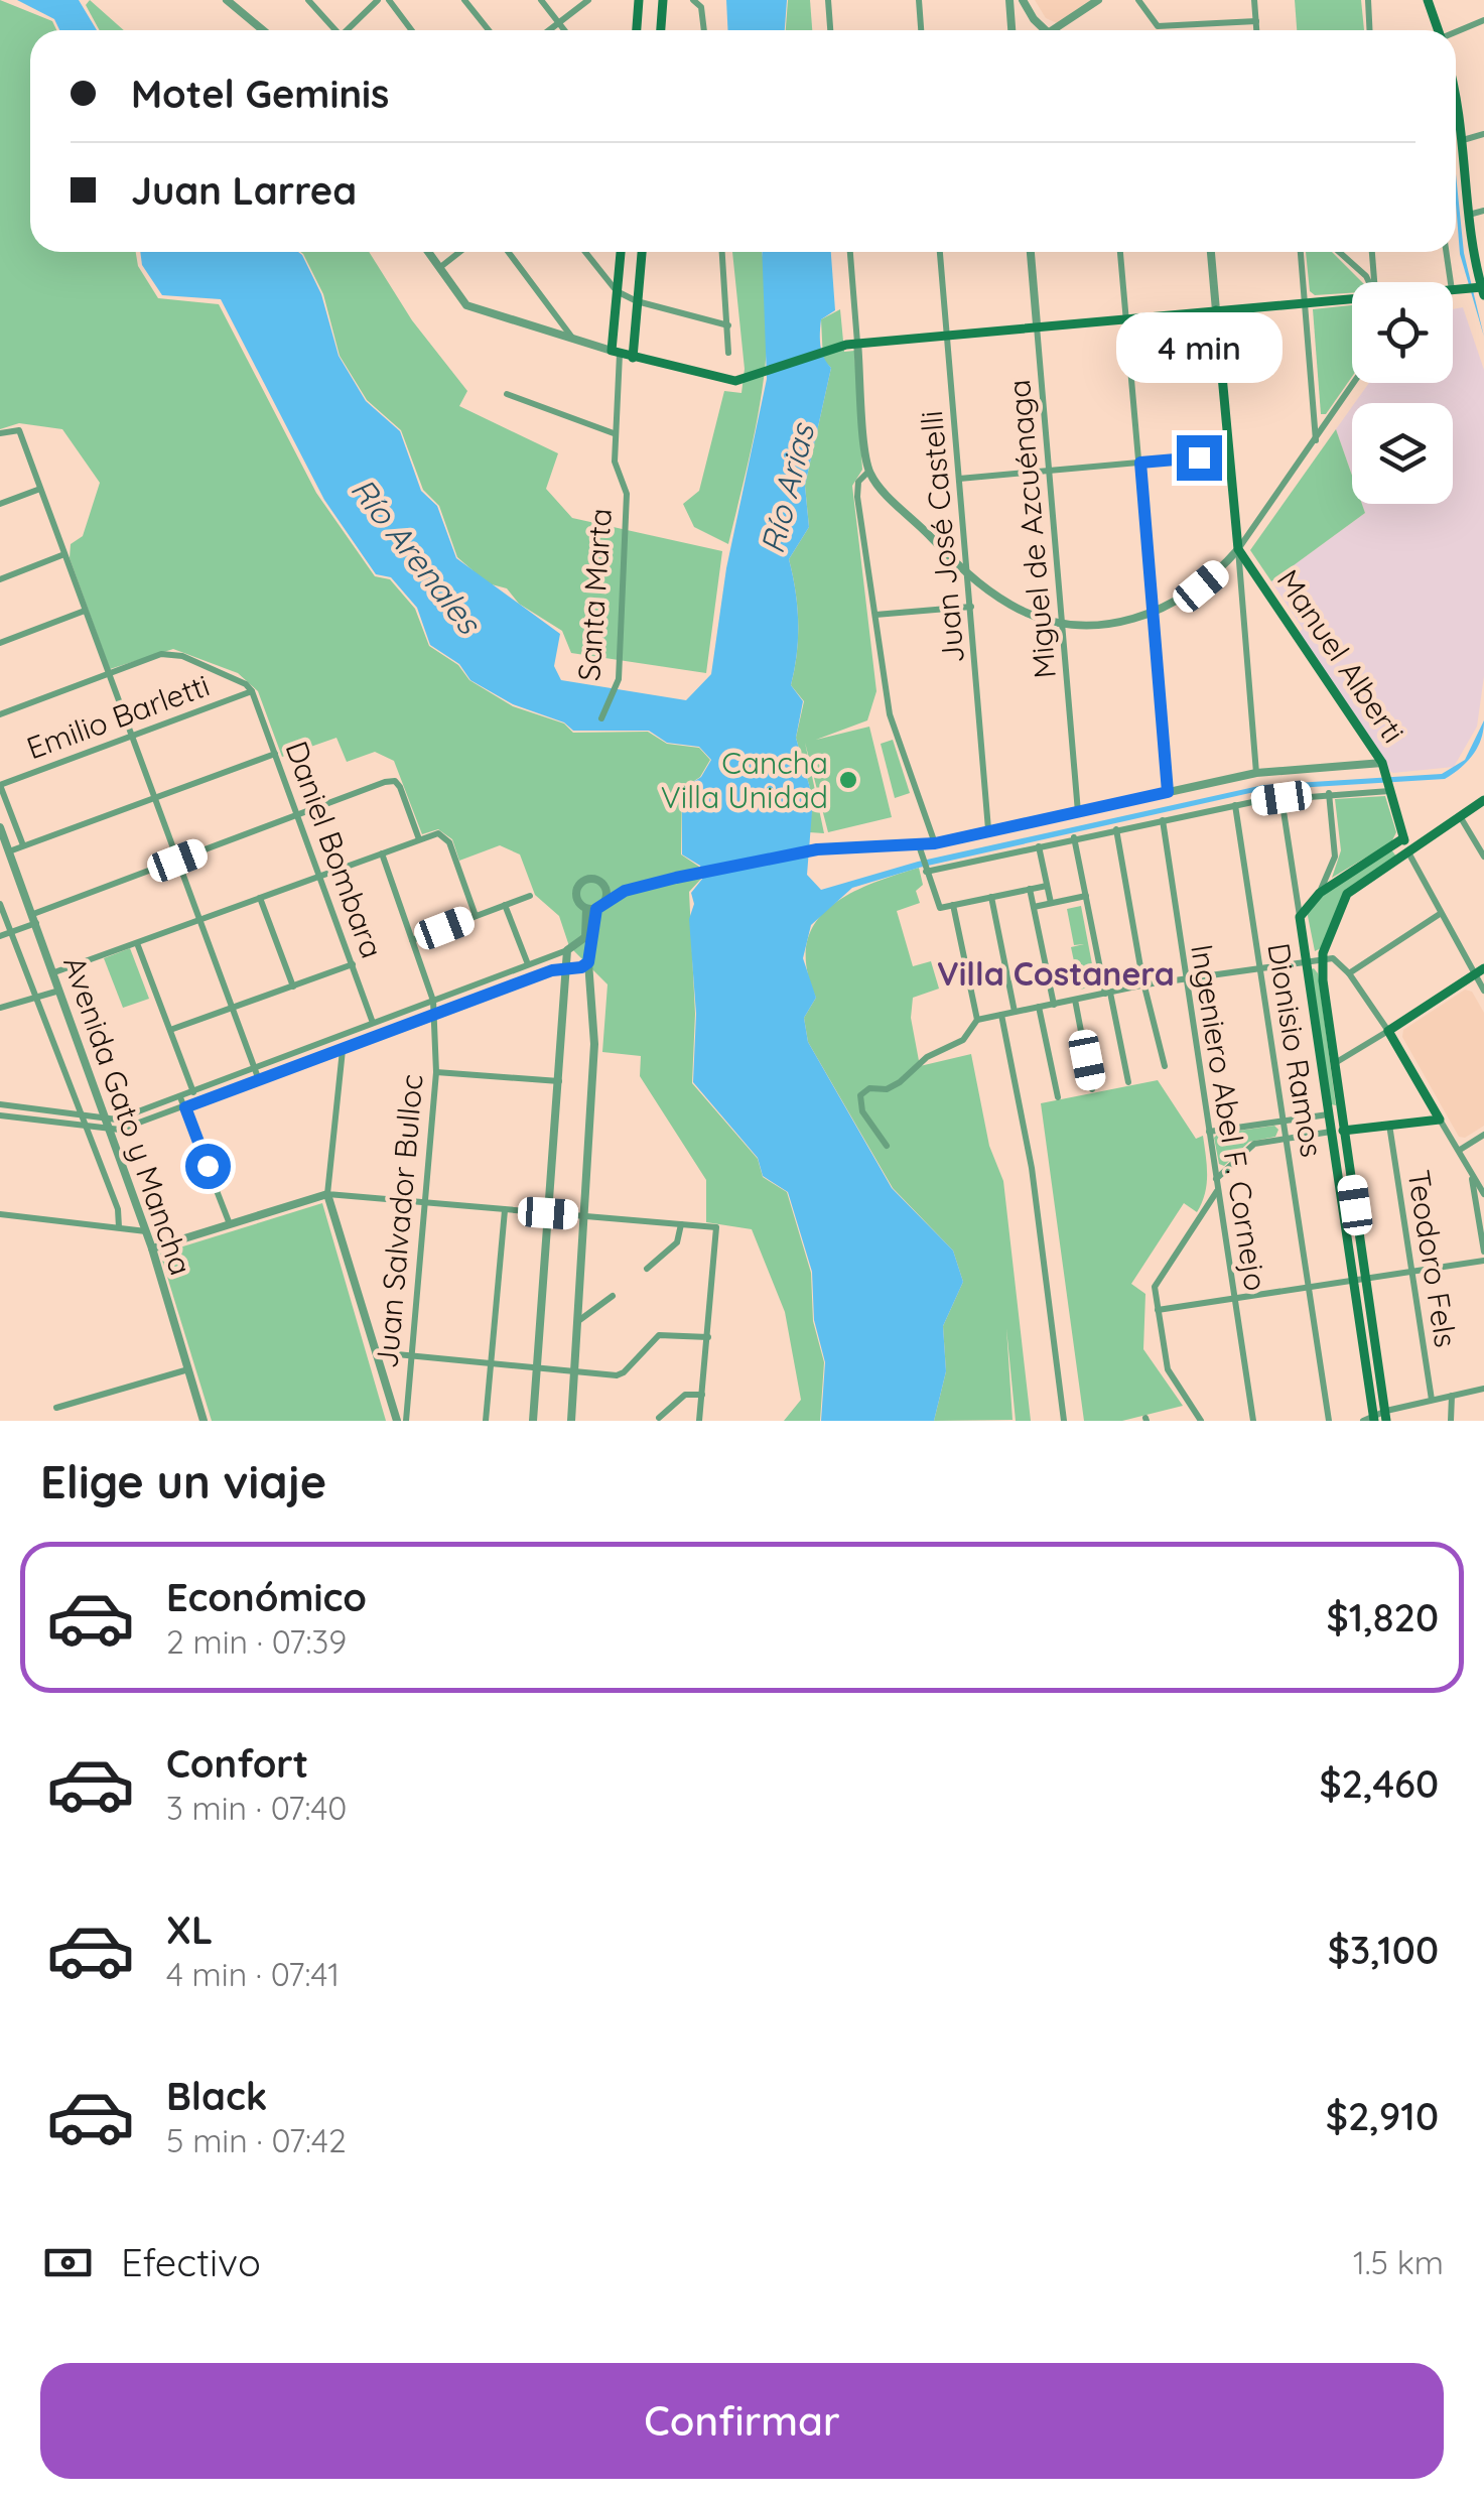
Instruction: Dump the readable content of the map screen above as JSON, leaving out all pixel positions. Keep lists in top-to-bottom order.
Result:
{
  "streets": {
    "main road": ["Santa Marta", "Manuel Alberti"],
    "street": [
      "Miguel de Azcuénaga",
      "Juan José Castelli",
      "Emilio Barletti",
      "Daniel Bombara",
      "Dionisio Ramos",
      "Avenida Gato y Mancha",
      "Ingeniero Abel F. Cornejo",
      "Juan Salvador Bulloc",
      "Teodoro Fels"
    ]
  },
  "crossings": [
    ["Emilio Barletti", "Daniel Bombara"]
  ],
  "districts": ["Villa Costanera"],
  "water": ["Río Arias", "Río Arenales"],
  "places": ["Cancha Villa Unidad"],
  "page": {
    "banner": ["Motel Geminis", "Juan Larrea"],
    "bubble": "4 min",
    "heading": "Elige un viaje",
    "list": [
      {
        "name": "Económico",
        "note": "2 min · 07:39",
        "value": "$1,820"
      },
      {
        "name": "Confort",
        "note": "3 min · 07:40",
        "value": "$2,460"
      },
      {
        "name": "XL",
        "note": "4 min · 07:41",
        "value": "$3,100"
      },
      {
        "name": "Black",
        "note": "5 min · 07:42",
        "value": "$2,910"
      }
    ],
    "pay": ["Efectivo", "1.5 km"],
    "buttons": "Confirmar"
  }
}
